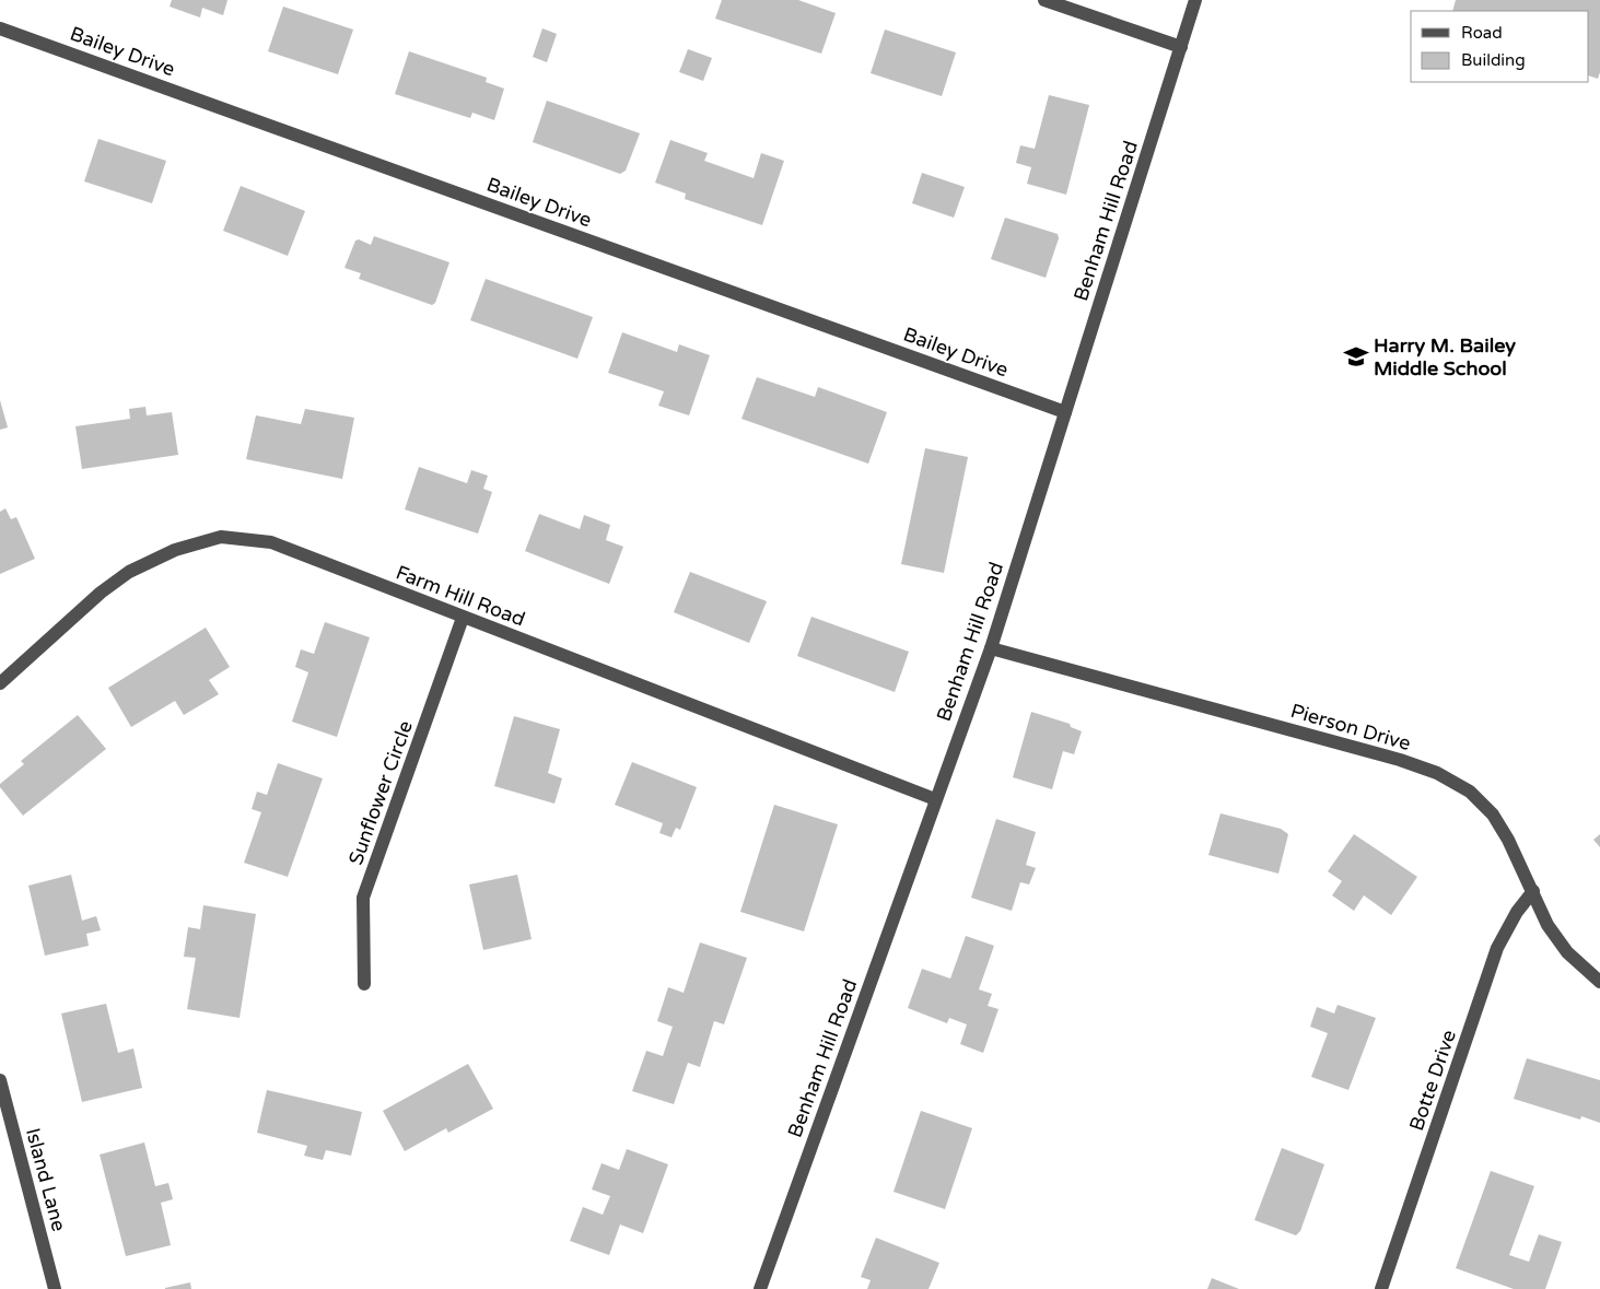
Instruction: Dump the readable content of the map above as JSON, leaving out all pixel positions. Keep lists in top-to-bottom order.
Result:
{
  "streets": {
    "street": [
      "Bailey Drive",
      "Benham Hill Road",
      "Farm Hill Road",
      "Pierson Drive",
      "Sunflower Circle",
      "Botte Drive",
      "Island Lane"
    ]
  },
  "crossings": [
    ["Bailey Drive", "Benham Hill Road"],
    ["Benham Hill Road", "Farm Hill Road"],
    ["Benham Hill Road", "Pierson Drive"],
    ["Farm Hill Road", "Sunflower Circle"],
    ["Pierson Drive", "Botte Drive"]
  ],
  "places": {
    "school or university": ["Harry M. Bailey Middle School"]
  },
  "legend": ["Road", "Building"]
}
